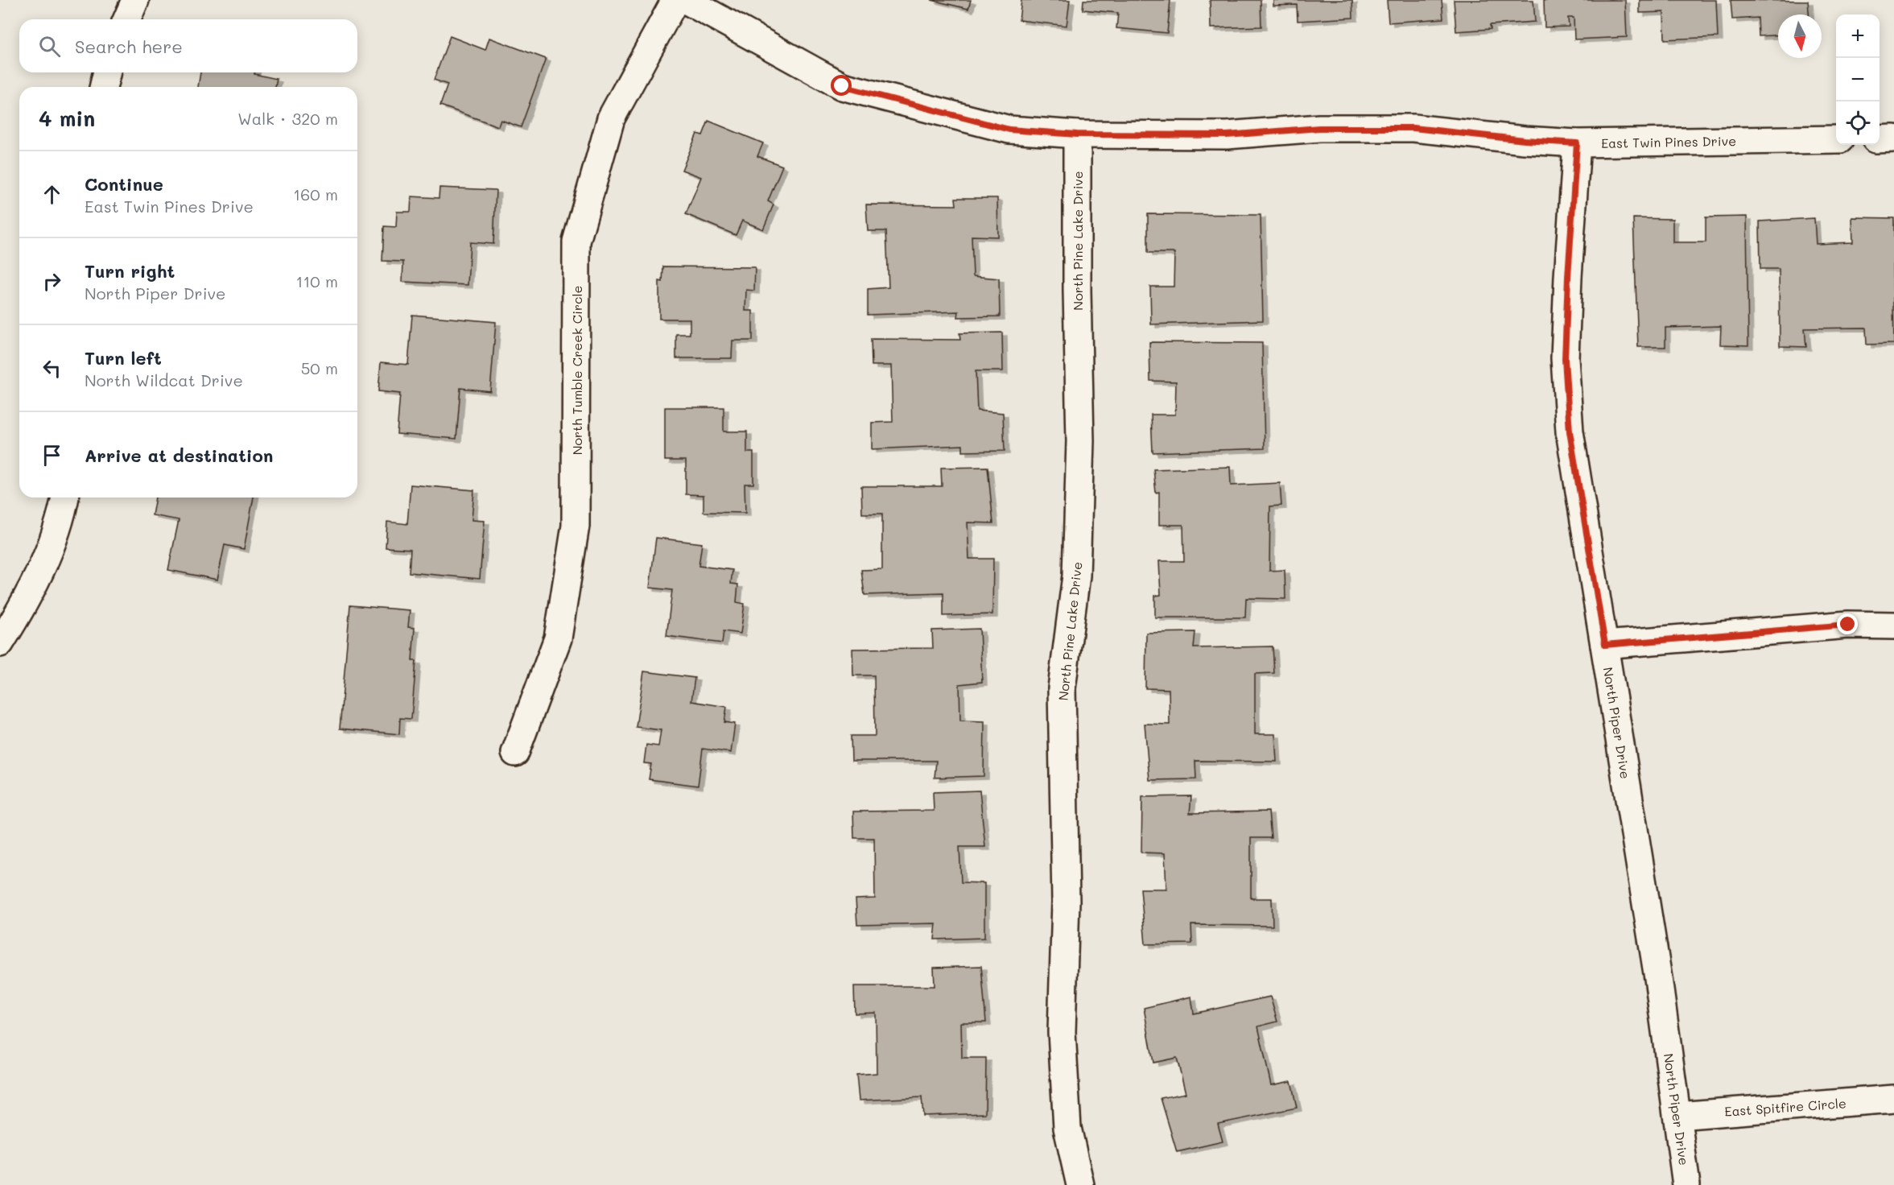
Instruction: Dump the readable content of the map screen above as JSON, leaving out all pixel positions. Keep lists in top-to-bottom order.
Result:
{
  "streets": {
    "street": [
      "East Twin Pines Drive",
      "North Pine Lake Drive",
      "North Tumble Creek Circle",
      "North Piper Drive",
      "East Spitfire Circle"
    ]
  },
  "crossings": [
    ["East Twin Pines Drive", "North Pine Lake Drive"],
    ["East Twin Pines Drive", "North Piper Drive"],
    ["North Piper Drive", "East Spitfire Circle"]
  ],
  "north": "bottom",
  "page": {
    "map_buttons": ["+", "−"],
    "search": "Search here",
    "heading": ["4 min", "Walk · 320 m"],
    "list": [
      ["Continue", "East Twin Pines Drive", "160 m"],
      ["Turn right", "North Piper Drive", "110 m"],
      ["Turn left", "North Wildcat Drive", "50 m"],
      "Arrive at destination"
    ]
  }
}
